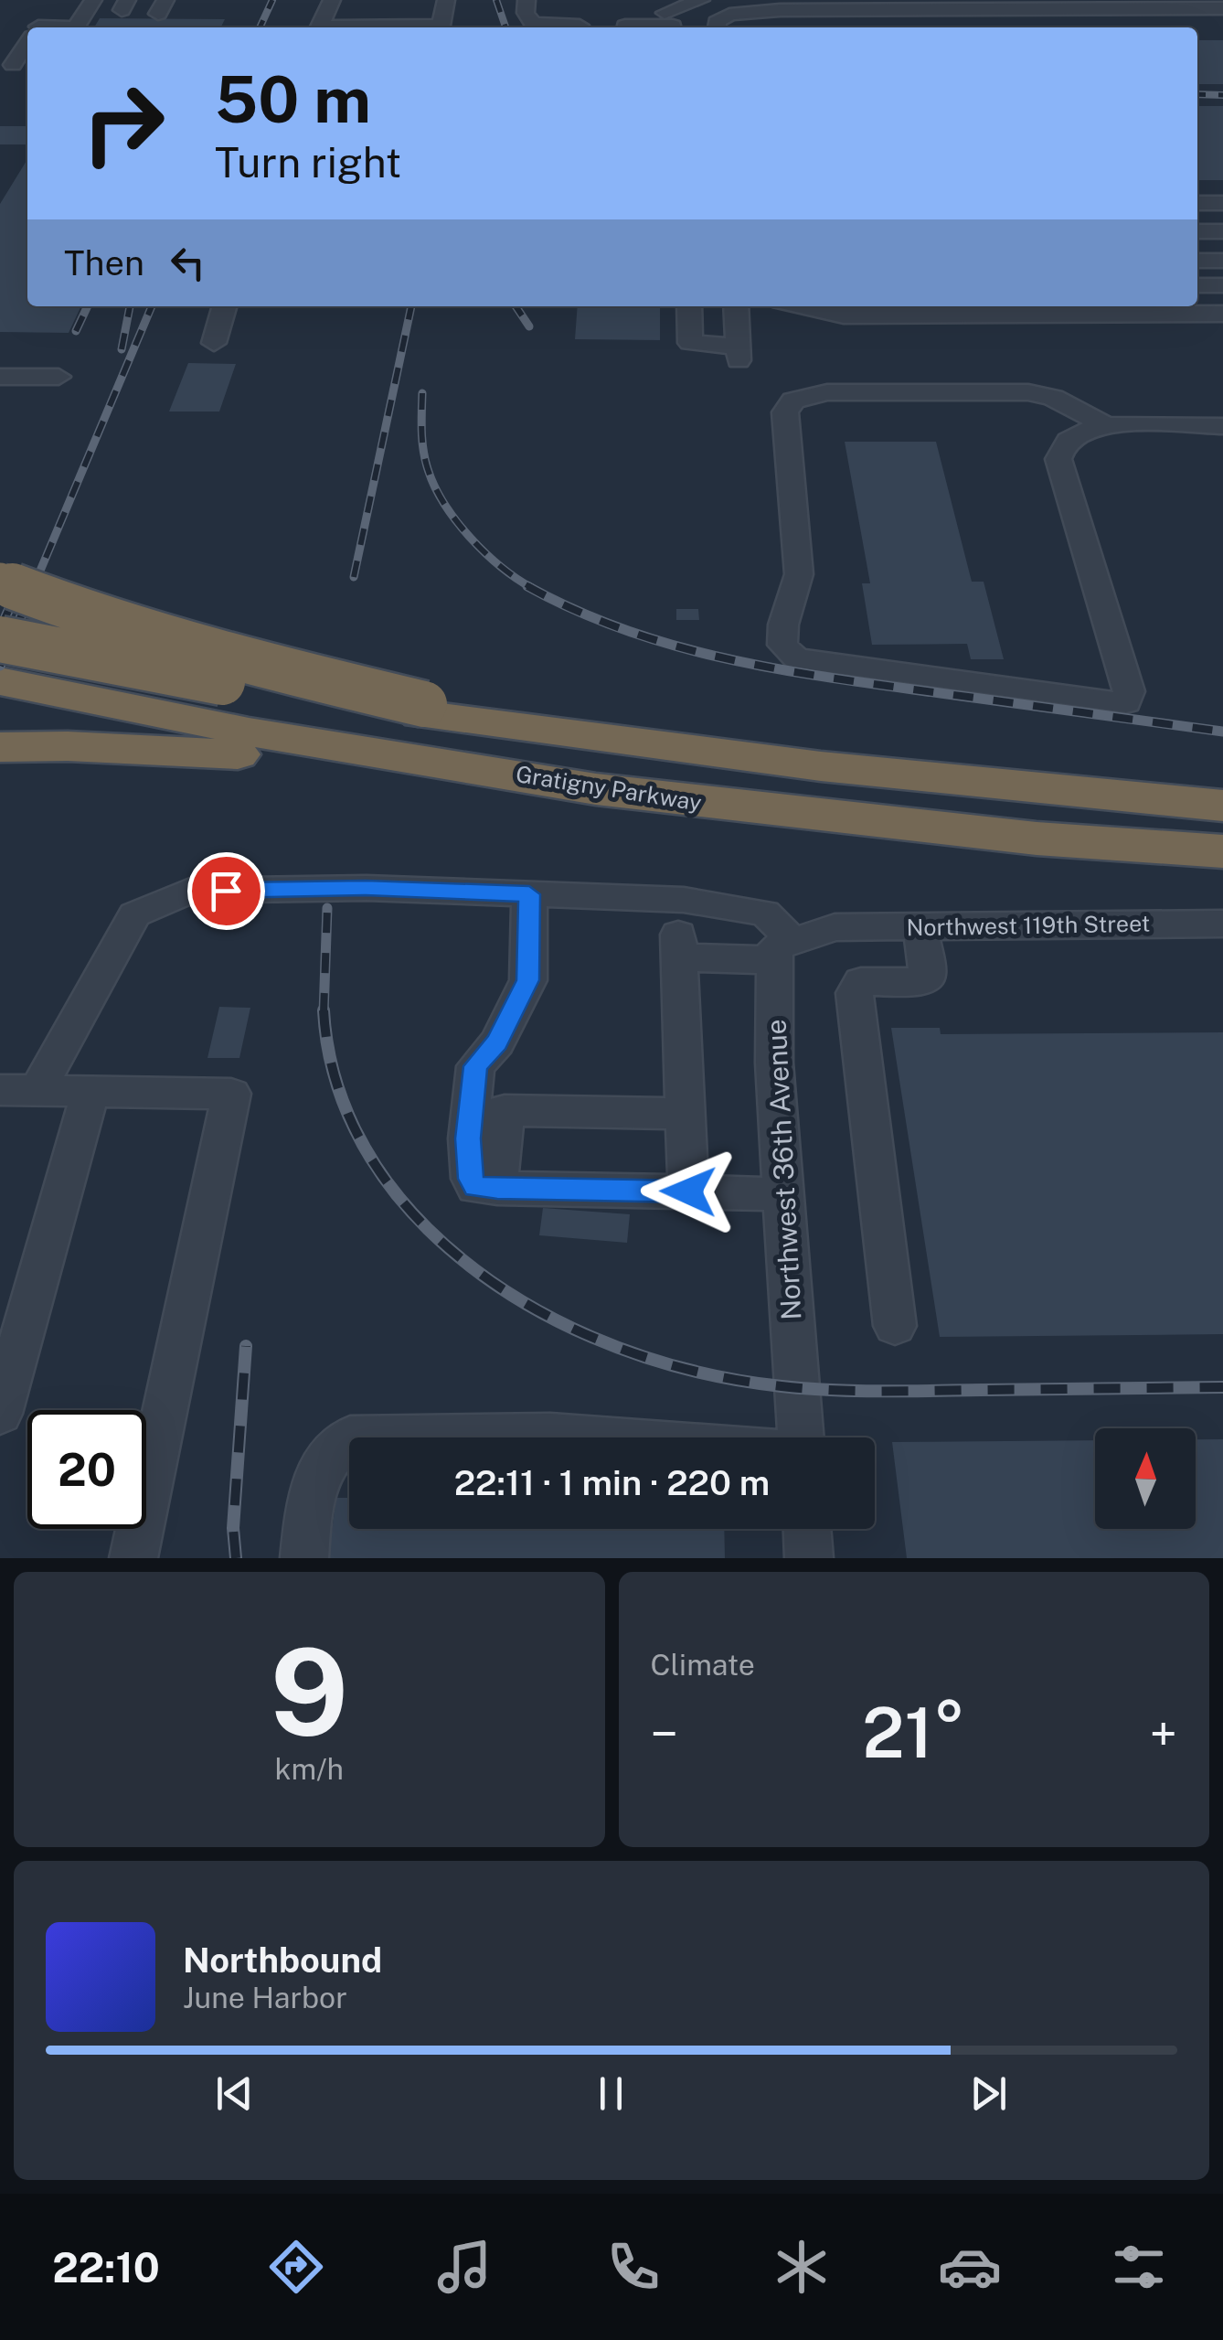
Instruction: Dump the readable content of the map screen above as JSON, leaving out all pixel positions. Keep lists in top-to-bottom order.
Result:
{
  "streets": {
    "highway": ["Gratigny Parkway"],
    "street": ["Northwest 119th Street", "Northwest 36th Avenue"]
  },
  "crossings": [
    ["Northwest 119th Street", "Northwest 36th Avenue"]
  ],
  "north": "top",
  "page": {
    "turn": ["50 m", "Turn right"],
    "then": "Then",
    "limit": "20",
    "trip": "22:11 · 1 min · 220 m",
    "tile": [
      ["9", "km/h"],
      "Climate"
    ],
    "heat": ["−", "21°", "+"],
    "song": ["Northbound", "June Harbor"],
    "tabs": "22:10"
  }
}
